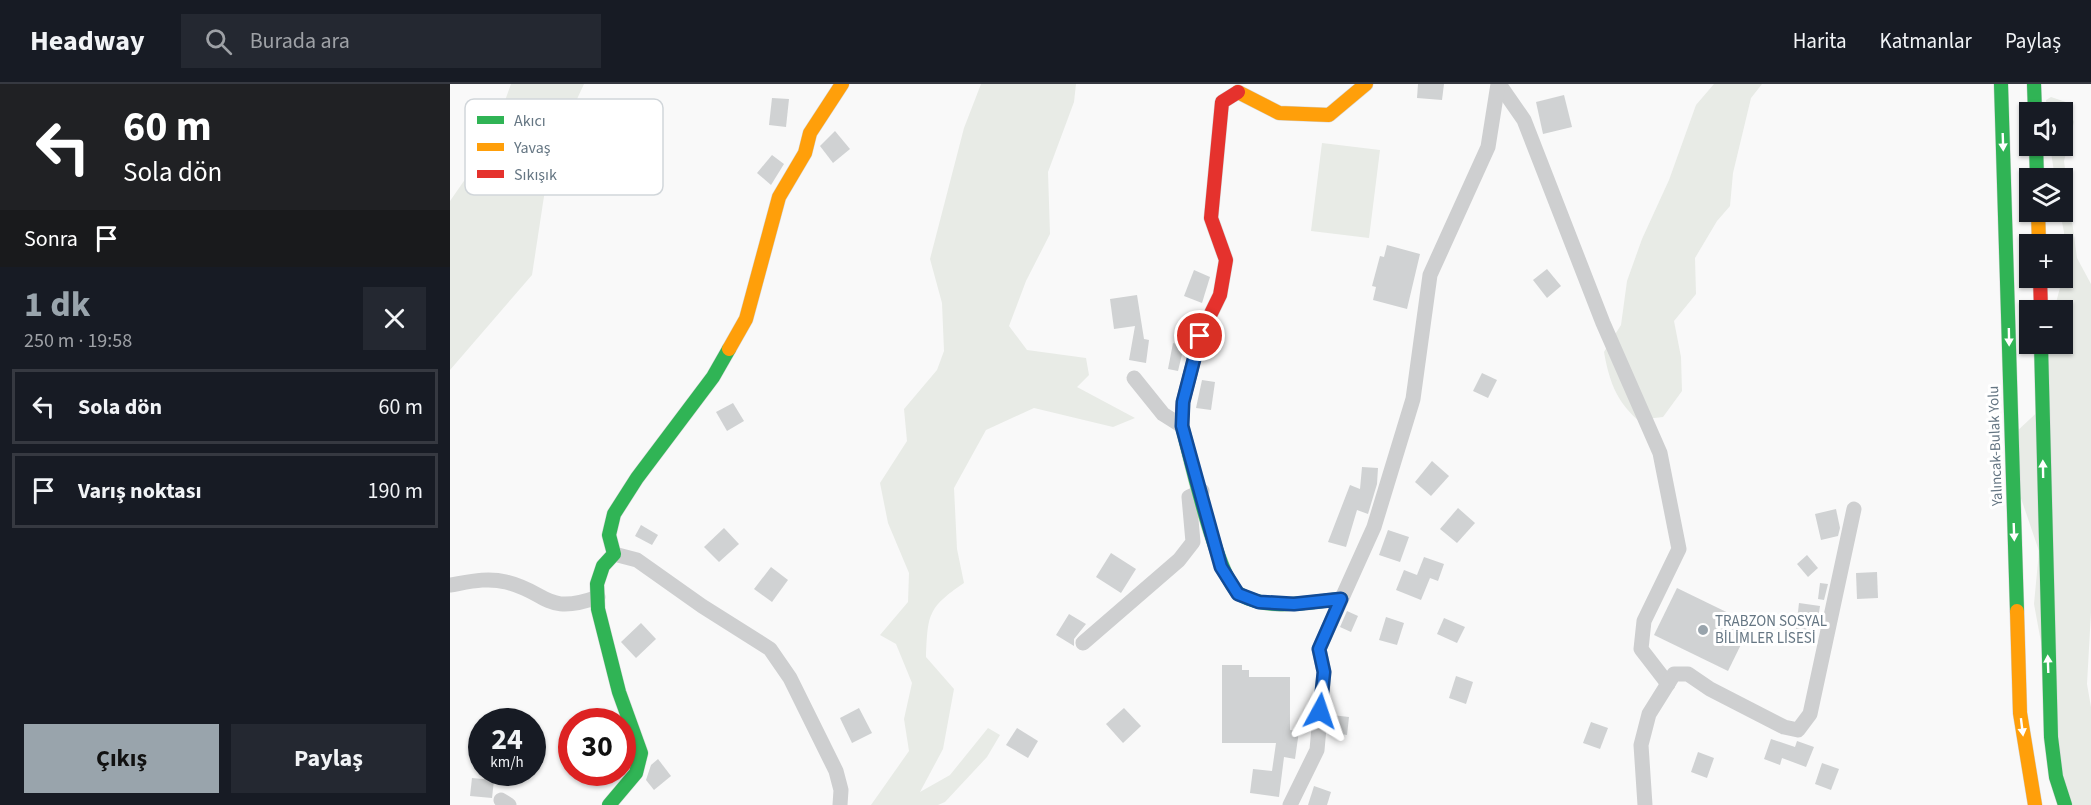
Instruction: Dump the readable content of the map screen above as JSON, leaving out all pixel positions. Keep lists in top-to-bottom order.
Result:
{
  "streets": {
    "street": ["Yalıncak-Bulak Yolu"]
  },
  "places": ["TRABZON SOSYAL BİLİMLER LİSESİ"],
  "legend": ["Akıcı", "Yavaş", "Sıkışık"],
  "page": {
    "header": "Headway",
    "search": "Burada ara",
    "nav": ["Harita", "Katmanlar", "Paylaş"],
    "turn": ["60 m", "Sola dön"],
    "map_buttons": ["+", "−"],
    "then": "Sonra",
    "heading": ["1 dk", "250 m · 19:58"],
    "list": [
      {
        "name": "Sola dön",
        "value": "60 m"
      },
      {
        "name": "Varış noktası",
        "value": "190 m"
      }
    ],
    "speed": "24 km/h",
    "limit": "30",
    "buttons": ["Çıkış", "Paylaş"]
  }
}
